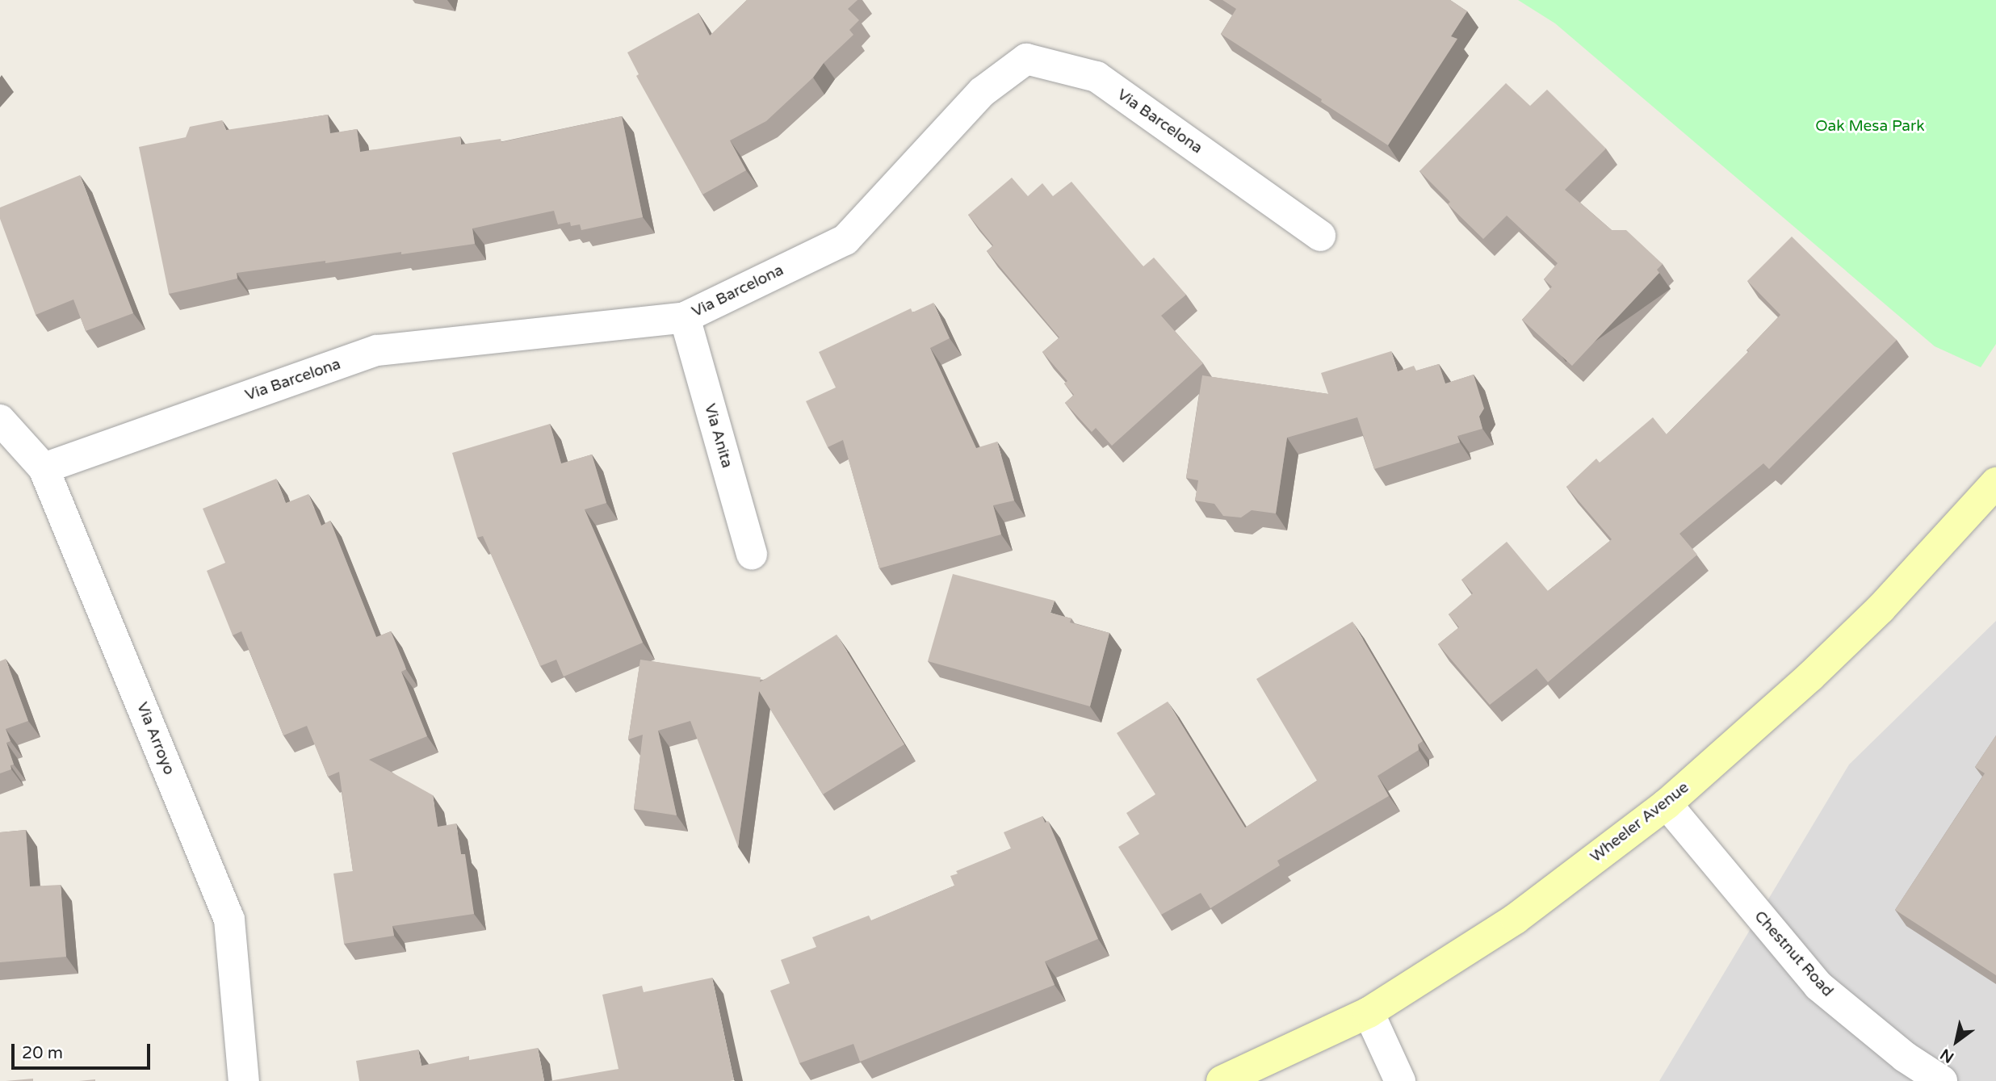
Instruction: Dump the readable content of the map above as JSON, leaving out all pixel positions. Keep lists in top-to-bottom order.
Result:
{
  "streets": {
    "main road": ["Wheeler Avenue"],
    "street": [
      "Via Barcelona",
      "Via Anita",
      "Via Arroyo",
      "Chestnut Road"
    ]
  },
  "crossings": [
    ["Via Barcelona", "Via Anita"],
    ["Via Barcelona", "Via Arroyo"],
    ["Wheeler Avenue", "Chestnut Road"]
  ],
  "parks": ["Oak Mesa Park"],
  "scale_bar": "20 m",
  "north": "bottom left"
}
